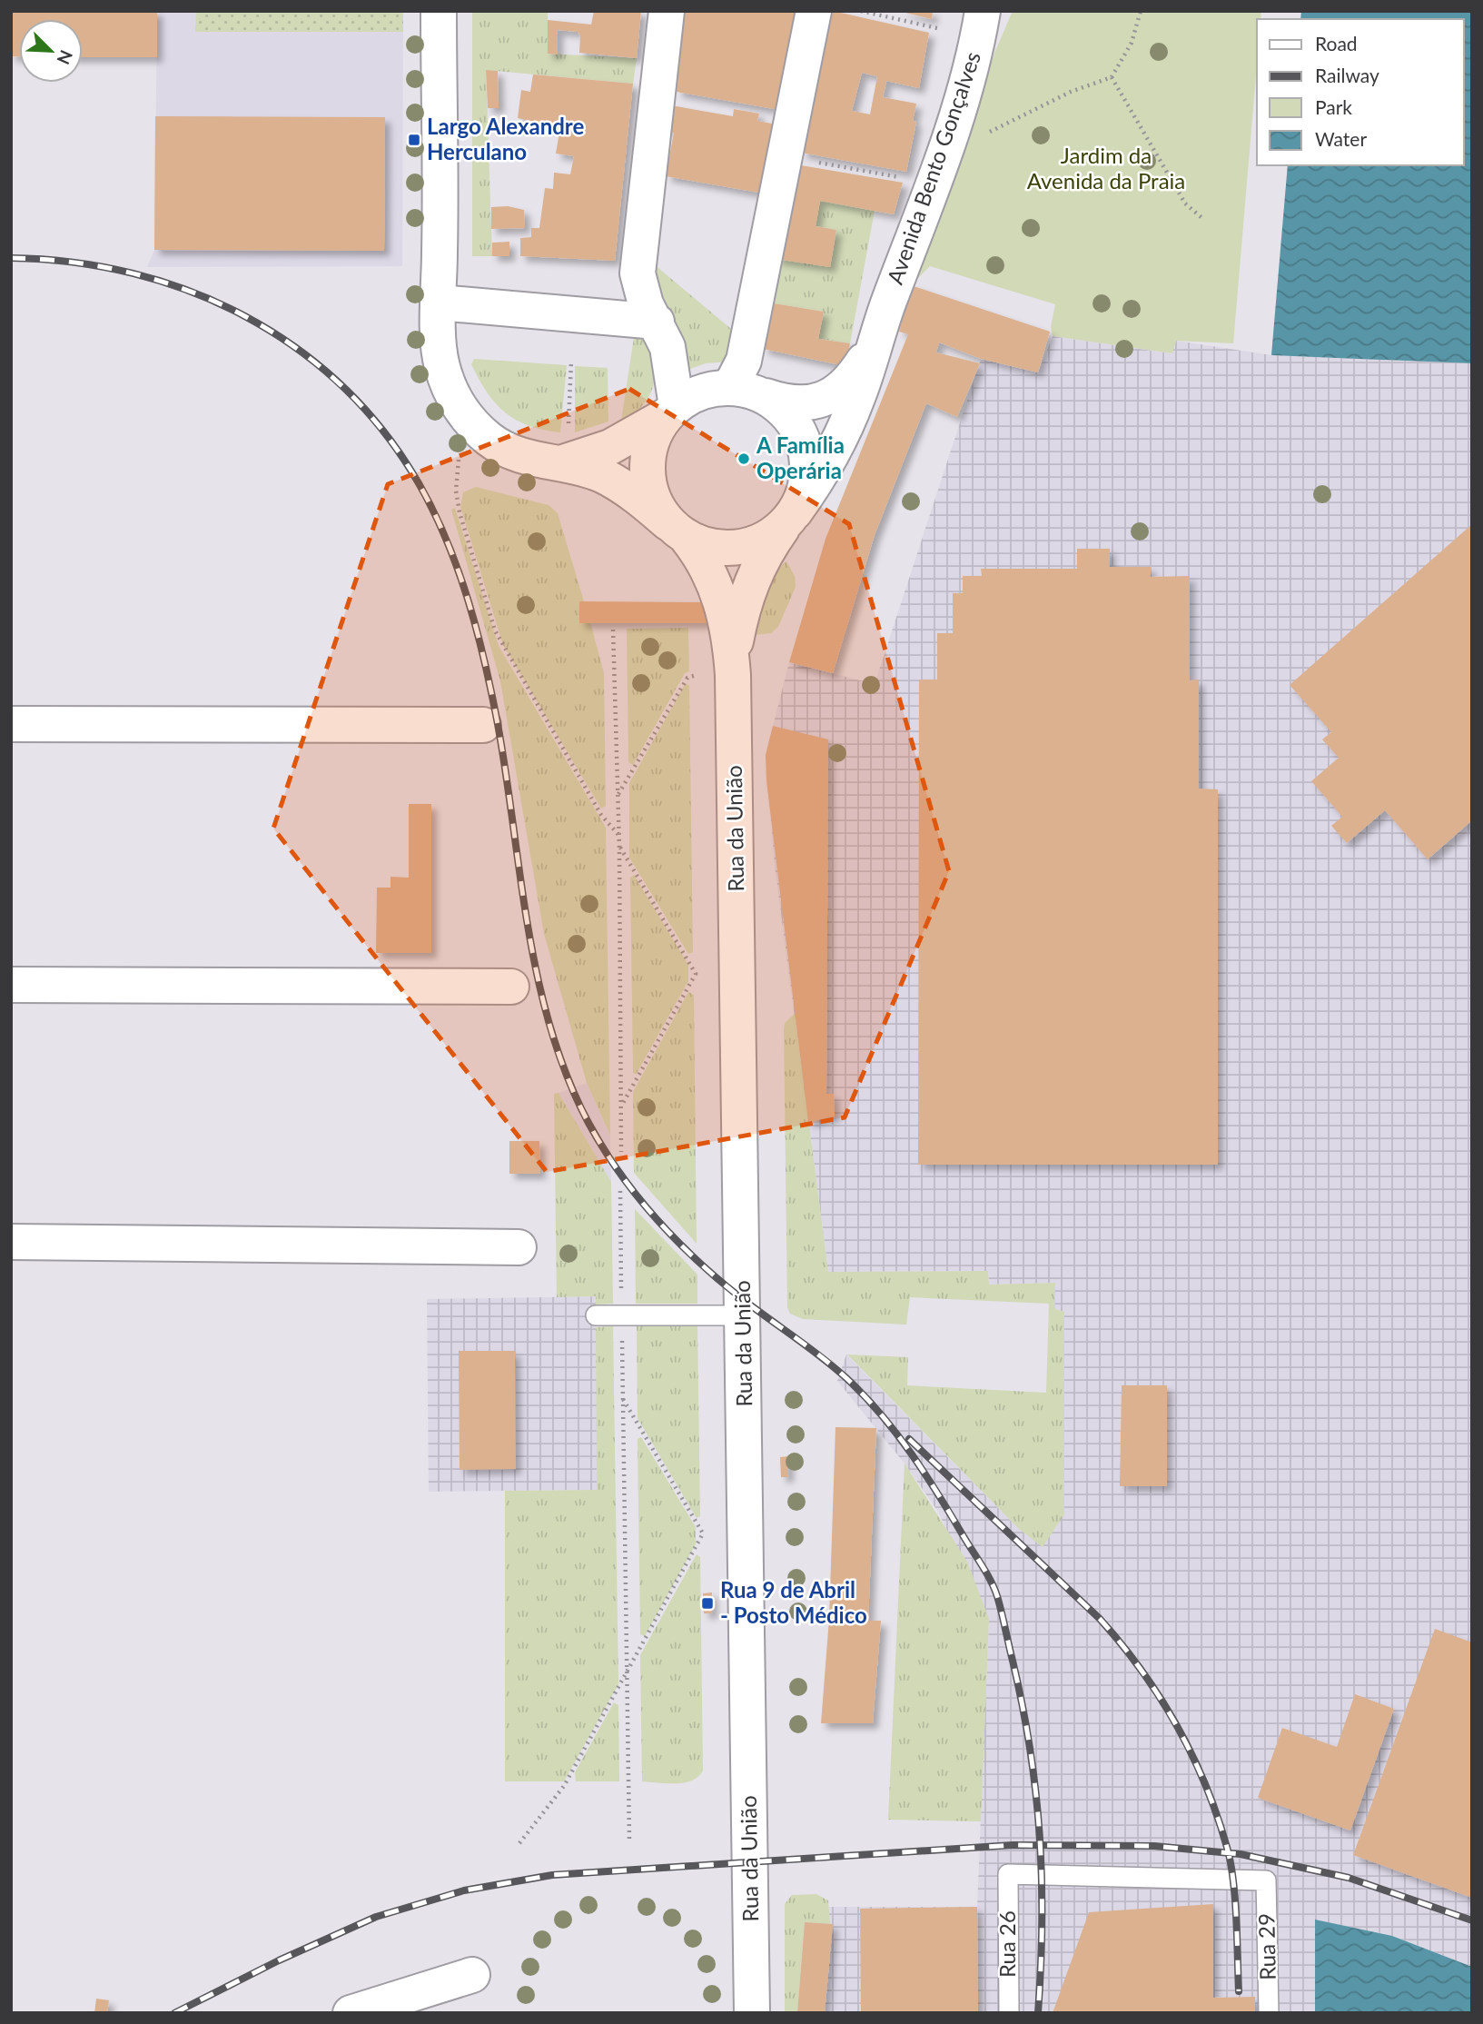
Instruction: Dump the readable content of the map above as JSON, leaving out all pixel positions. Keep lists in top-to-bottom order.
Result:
{
  "streets": {
    "street": ["Avenida Bento Gonçalves", "Rua da União"],
    "lane": ["Rua 26", "Rua 29"]
  },
  "crossings": [
    ["Rua 26", "Rua 29"]
  ],
  "parks": ["Jardim da Avenida da Praia"],
  "places": {
    "transit": ["Largo Alexandre Herculano", "Rua 9 de Abril - Posto Médico"],
    "other": ["A Família Operária"]
  },
  "legend": [
    "Road",
    "Railway",
    "Park",
    "Water"
  ],
  "north": "bottom right"
}
